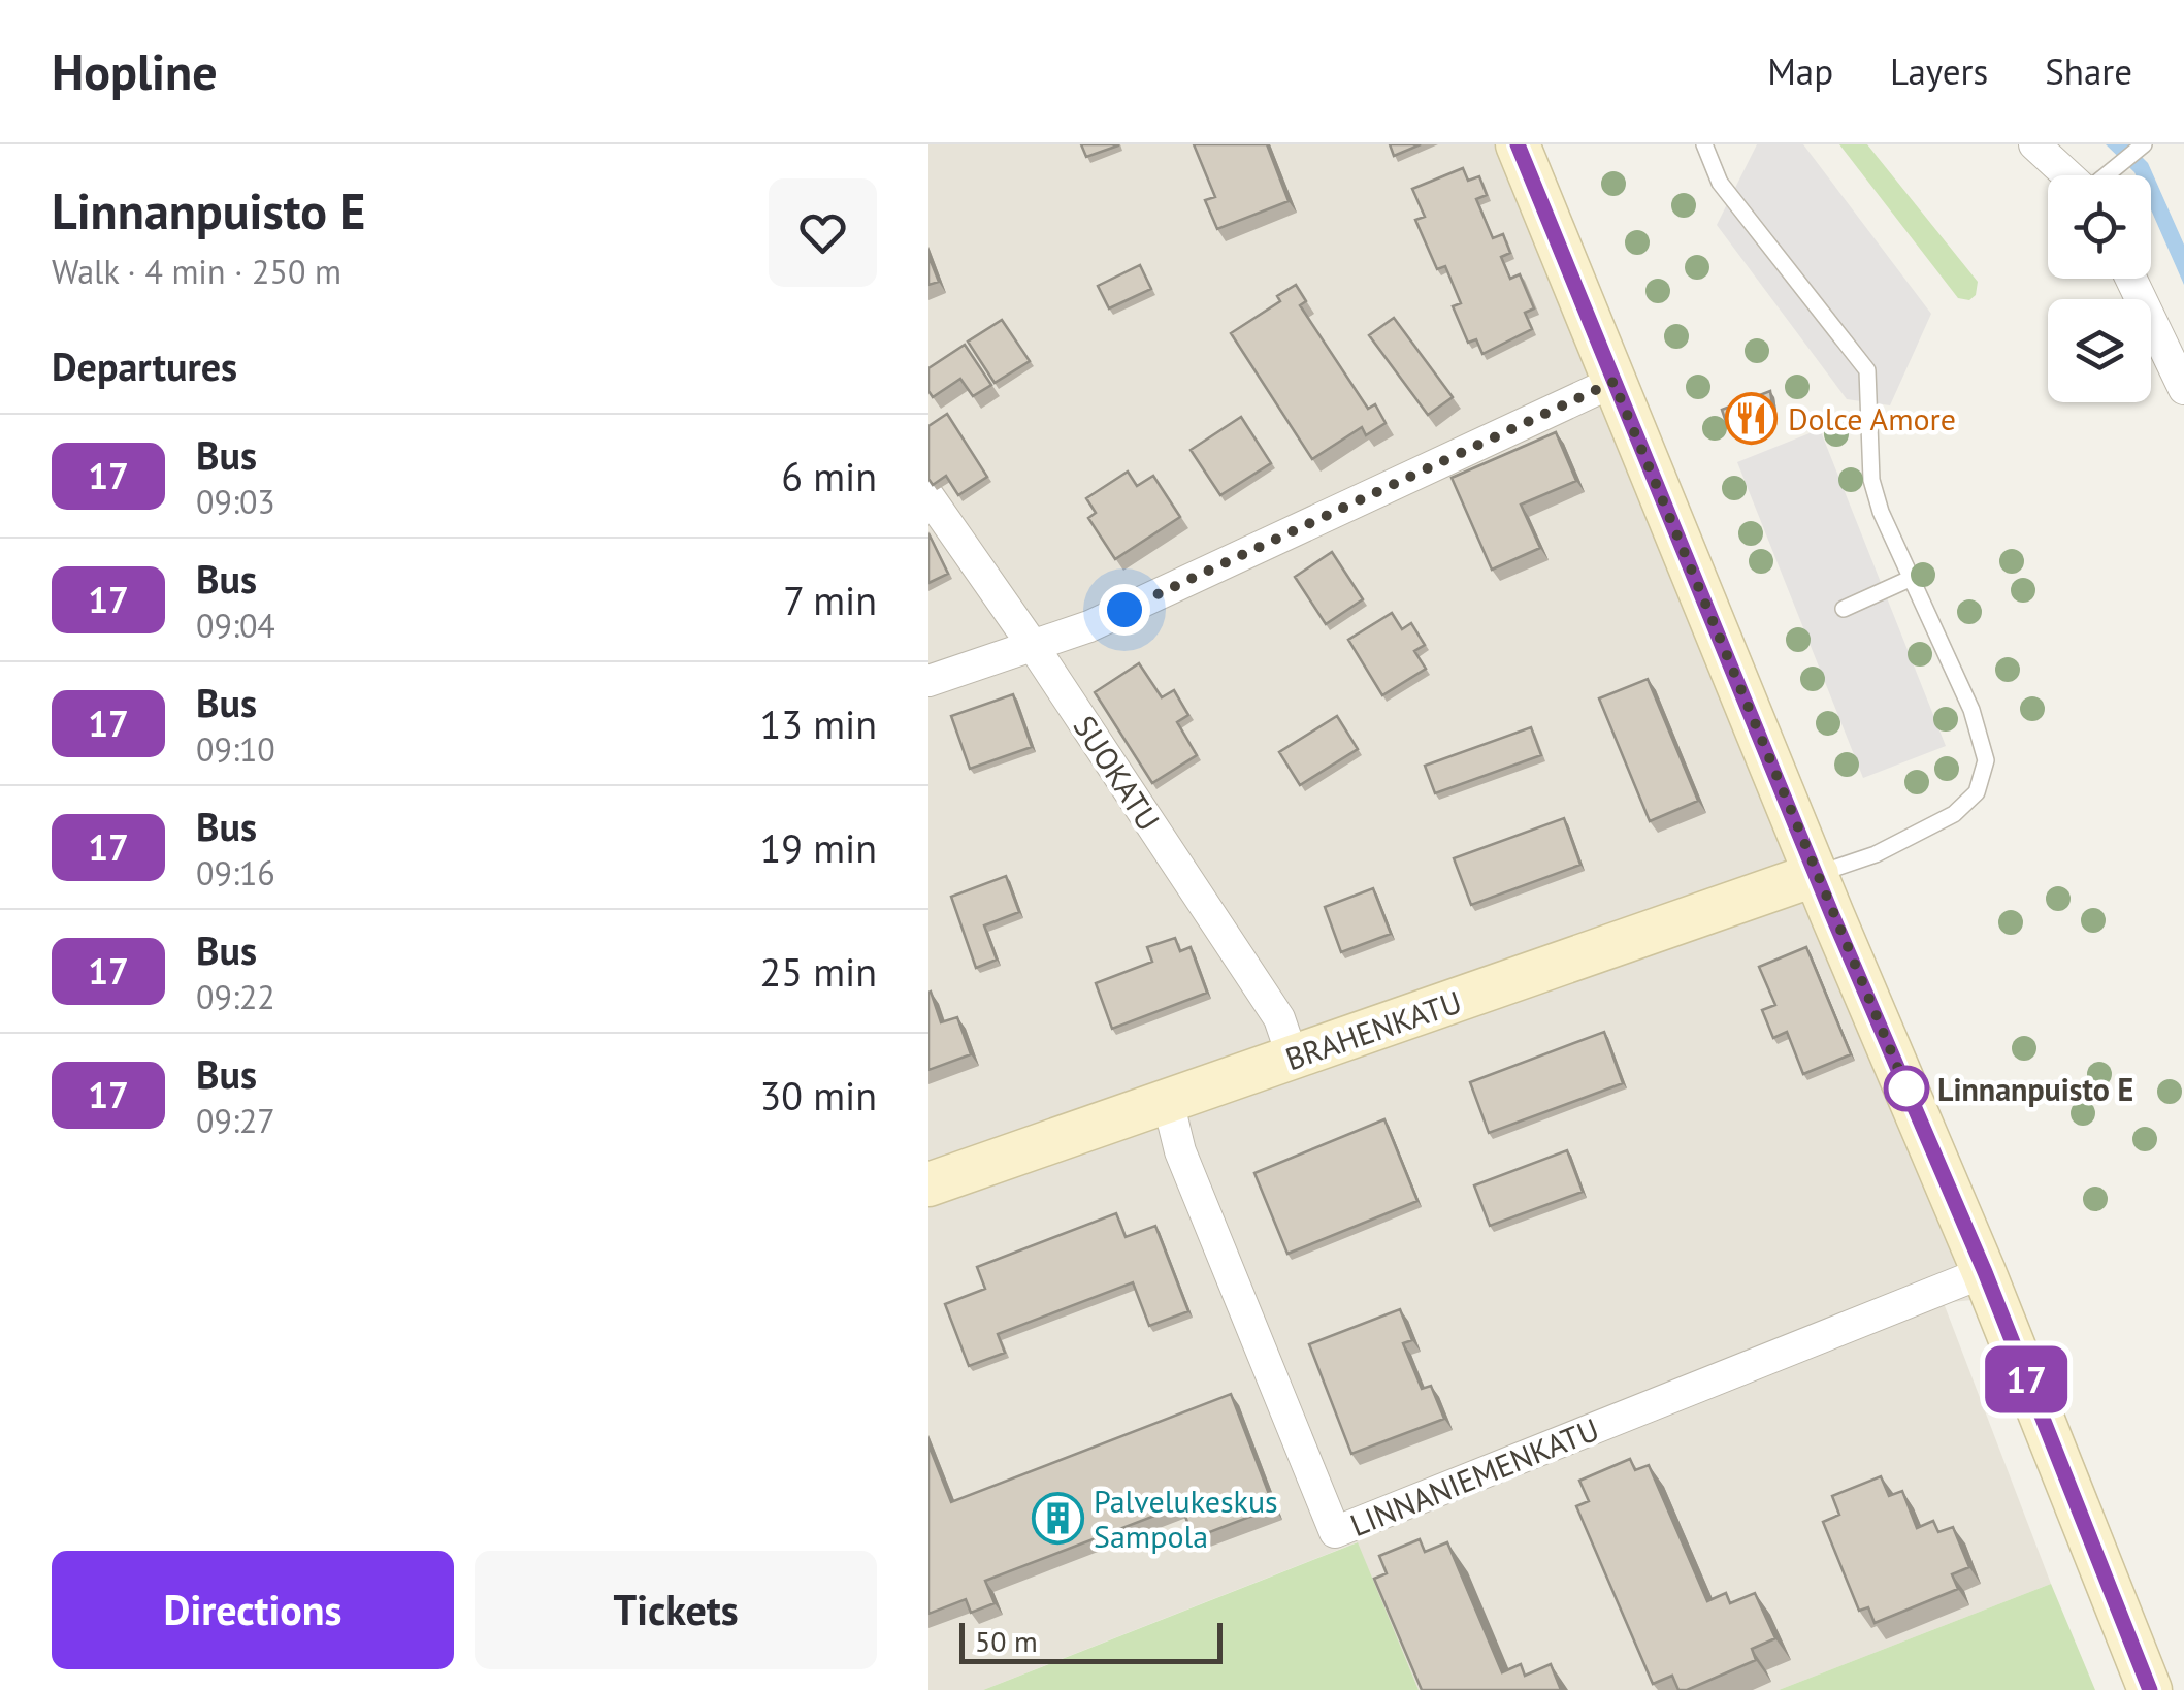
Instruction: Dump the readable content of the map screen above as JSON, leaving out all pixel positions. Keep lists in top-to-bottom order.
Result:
{
  "streets": {
    "main road": ["BRAHENKATU"],
    "street": ["SUOKATU", "LINNANIEMENKATU"]
  },
  "crossings": [
    ["SUOKATU", "BRAHENKATU"],
    ["BRAHENKATU", "LINNANIEMENKATU"]
  ],
  "places": {
    "restaurant": ["Dolce Amore"],
    "other": ["Linnanpuisto E"],
    "building": ["Palvelukeskus Sampola"]
  },
  "lines": ["bus line 17"],
  "scale_bar": "50 m",
  "page": {
    "header": "Hopline",
    "nav": ["Map", "Layers", "Share"],
    "heading": [
      ["Linnanpuisto E", "Walk · 4 min · 250 m"],
      "Departures"
    ],
    "on_map": "17",
    "list": [
      {
        "mark": "17",
        "name": "Bus",
        "note": "09:03",
        "value": "6 min"
      },
      {
        "mark": "17",
        "name": "Bus",
        "note": "09:04",
        "value": "7 min"
      },
      {
        "mark": "17",
        "name": "Bus",
        "note": "09:10",
        "value": "13 min"
      },
      {
        "mark": "17",
        "name": "Bus",
        "note": "09:16",
        "value": "19 min"
      },
      {
        "mark": "17",
        "name": "Bus",
        "note": "09:22",
        "value": "25 min"
      },
      {
        "mark": "17",
        "name": "Bus",
        "note": "09:27",
        "value": "30 min"
      }
    ],
    "buttons": ["Directions", "Tickets"],
    "scale": "50 m"
  }
}
